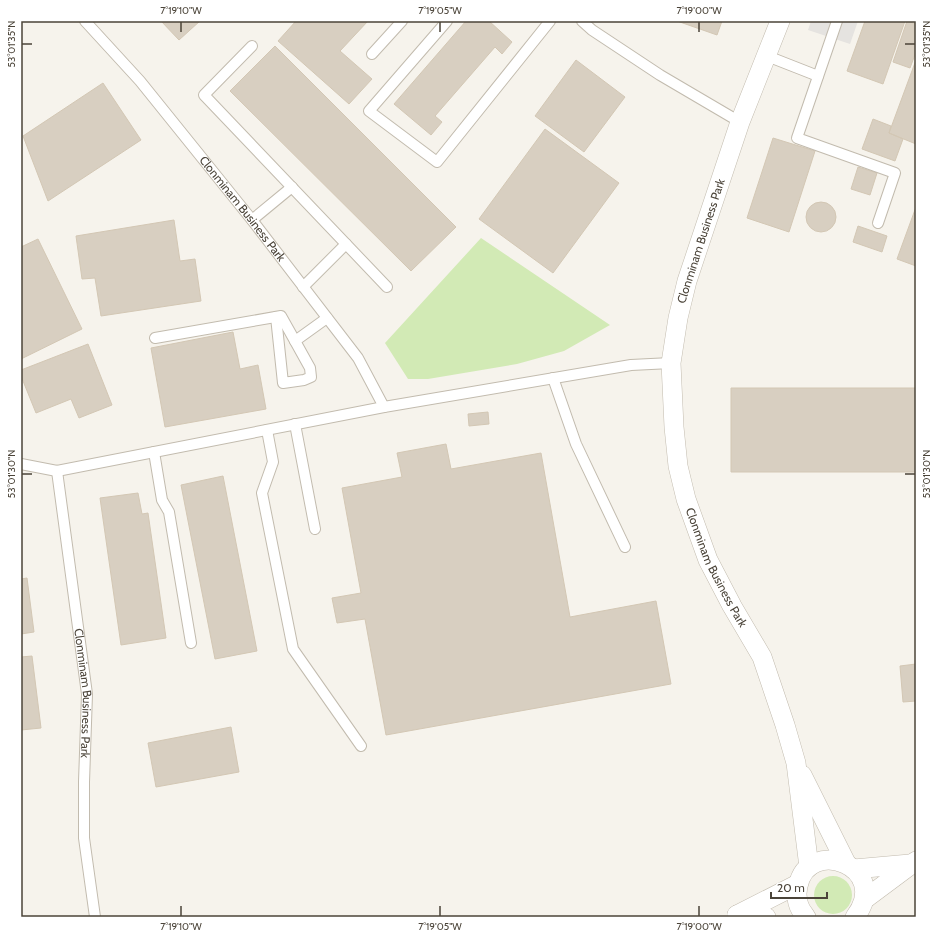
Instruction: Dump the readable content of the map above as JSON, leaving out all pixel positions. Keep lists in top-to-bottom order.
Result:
{
  "streets": {
    "street": ["Clonminam Business Park"]
  },
  "scale_bar": "20 m",
  "coordinates": [
    "7°19'10\"W",
    "7°19'05\"W",
    "7°19'00\"W",
    "53°01'35\"N",
    "53°01'30\"N"
  ]
}
